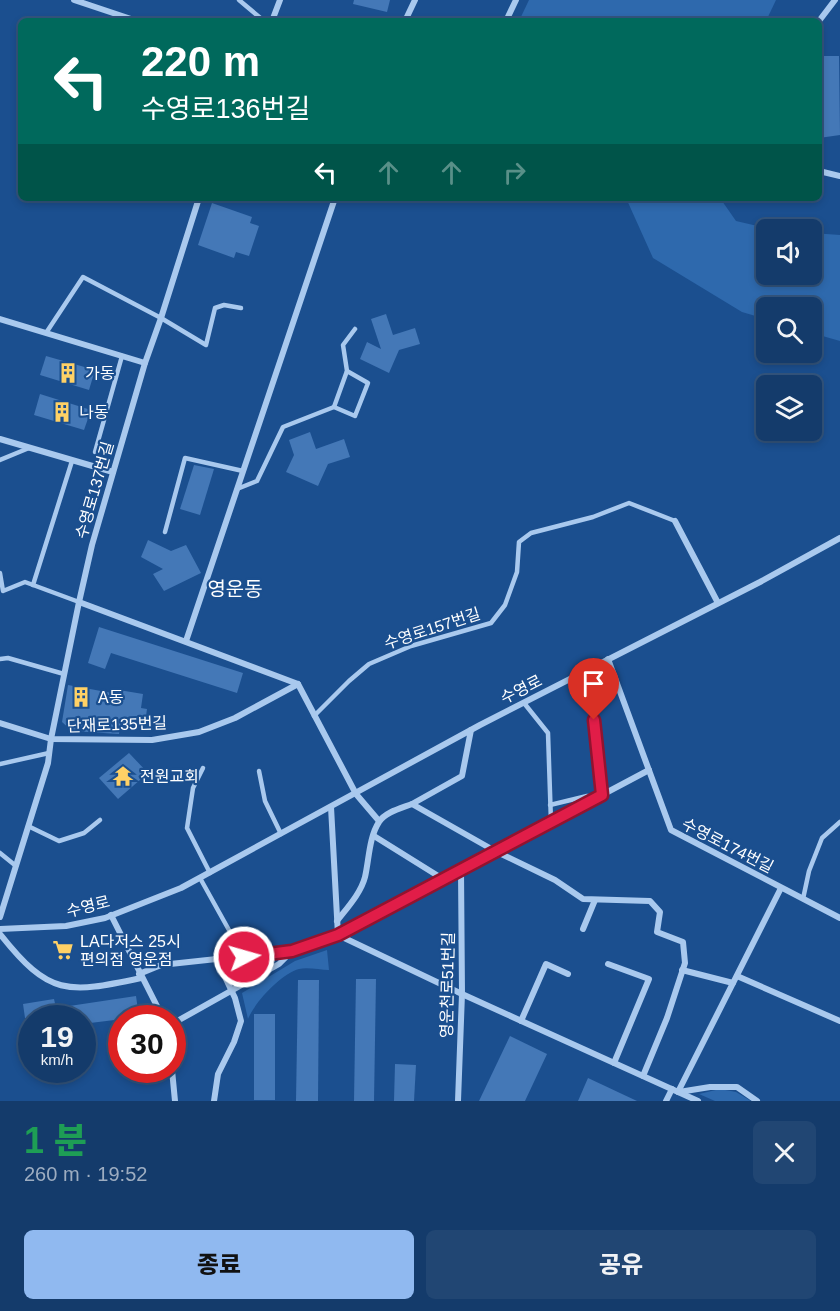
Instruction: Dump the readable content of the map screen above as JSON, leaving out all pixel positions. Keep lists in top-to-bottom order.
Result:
{
  "streets": {
    "street": [
      "수영로137번길",
      "수영로",
      "단재로135번길",
      "수영로174번길",
      "영운천로51번길"
    ],
    "lane": ["수영로157번길"]
  },
  "crossings": [
    ["수영로137번길", "단재로135번길"],
    ["수영로", "수영로174번길"]
  ],
  "districts": ["영운동"],
  "places": {
    "building": ["가동", "나동", "A동"],
    "temple": ["전원교회"],
    "supermarket": ["LA다저스 25시 편의점 영운점"]
  },
  "page": {
    "turn": ["220 m", "수영로136번길"],
    "speed": "19 km/h",
    "limit": "30",
    "heading": ["1 분", "260 m · 19:52"],
    "buttons": ["종료", "공유"]
  }
}
